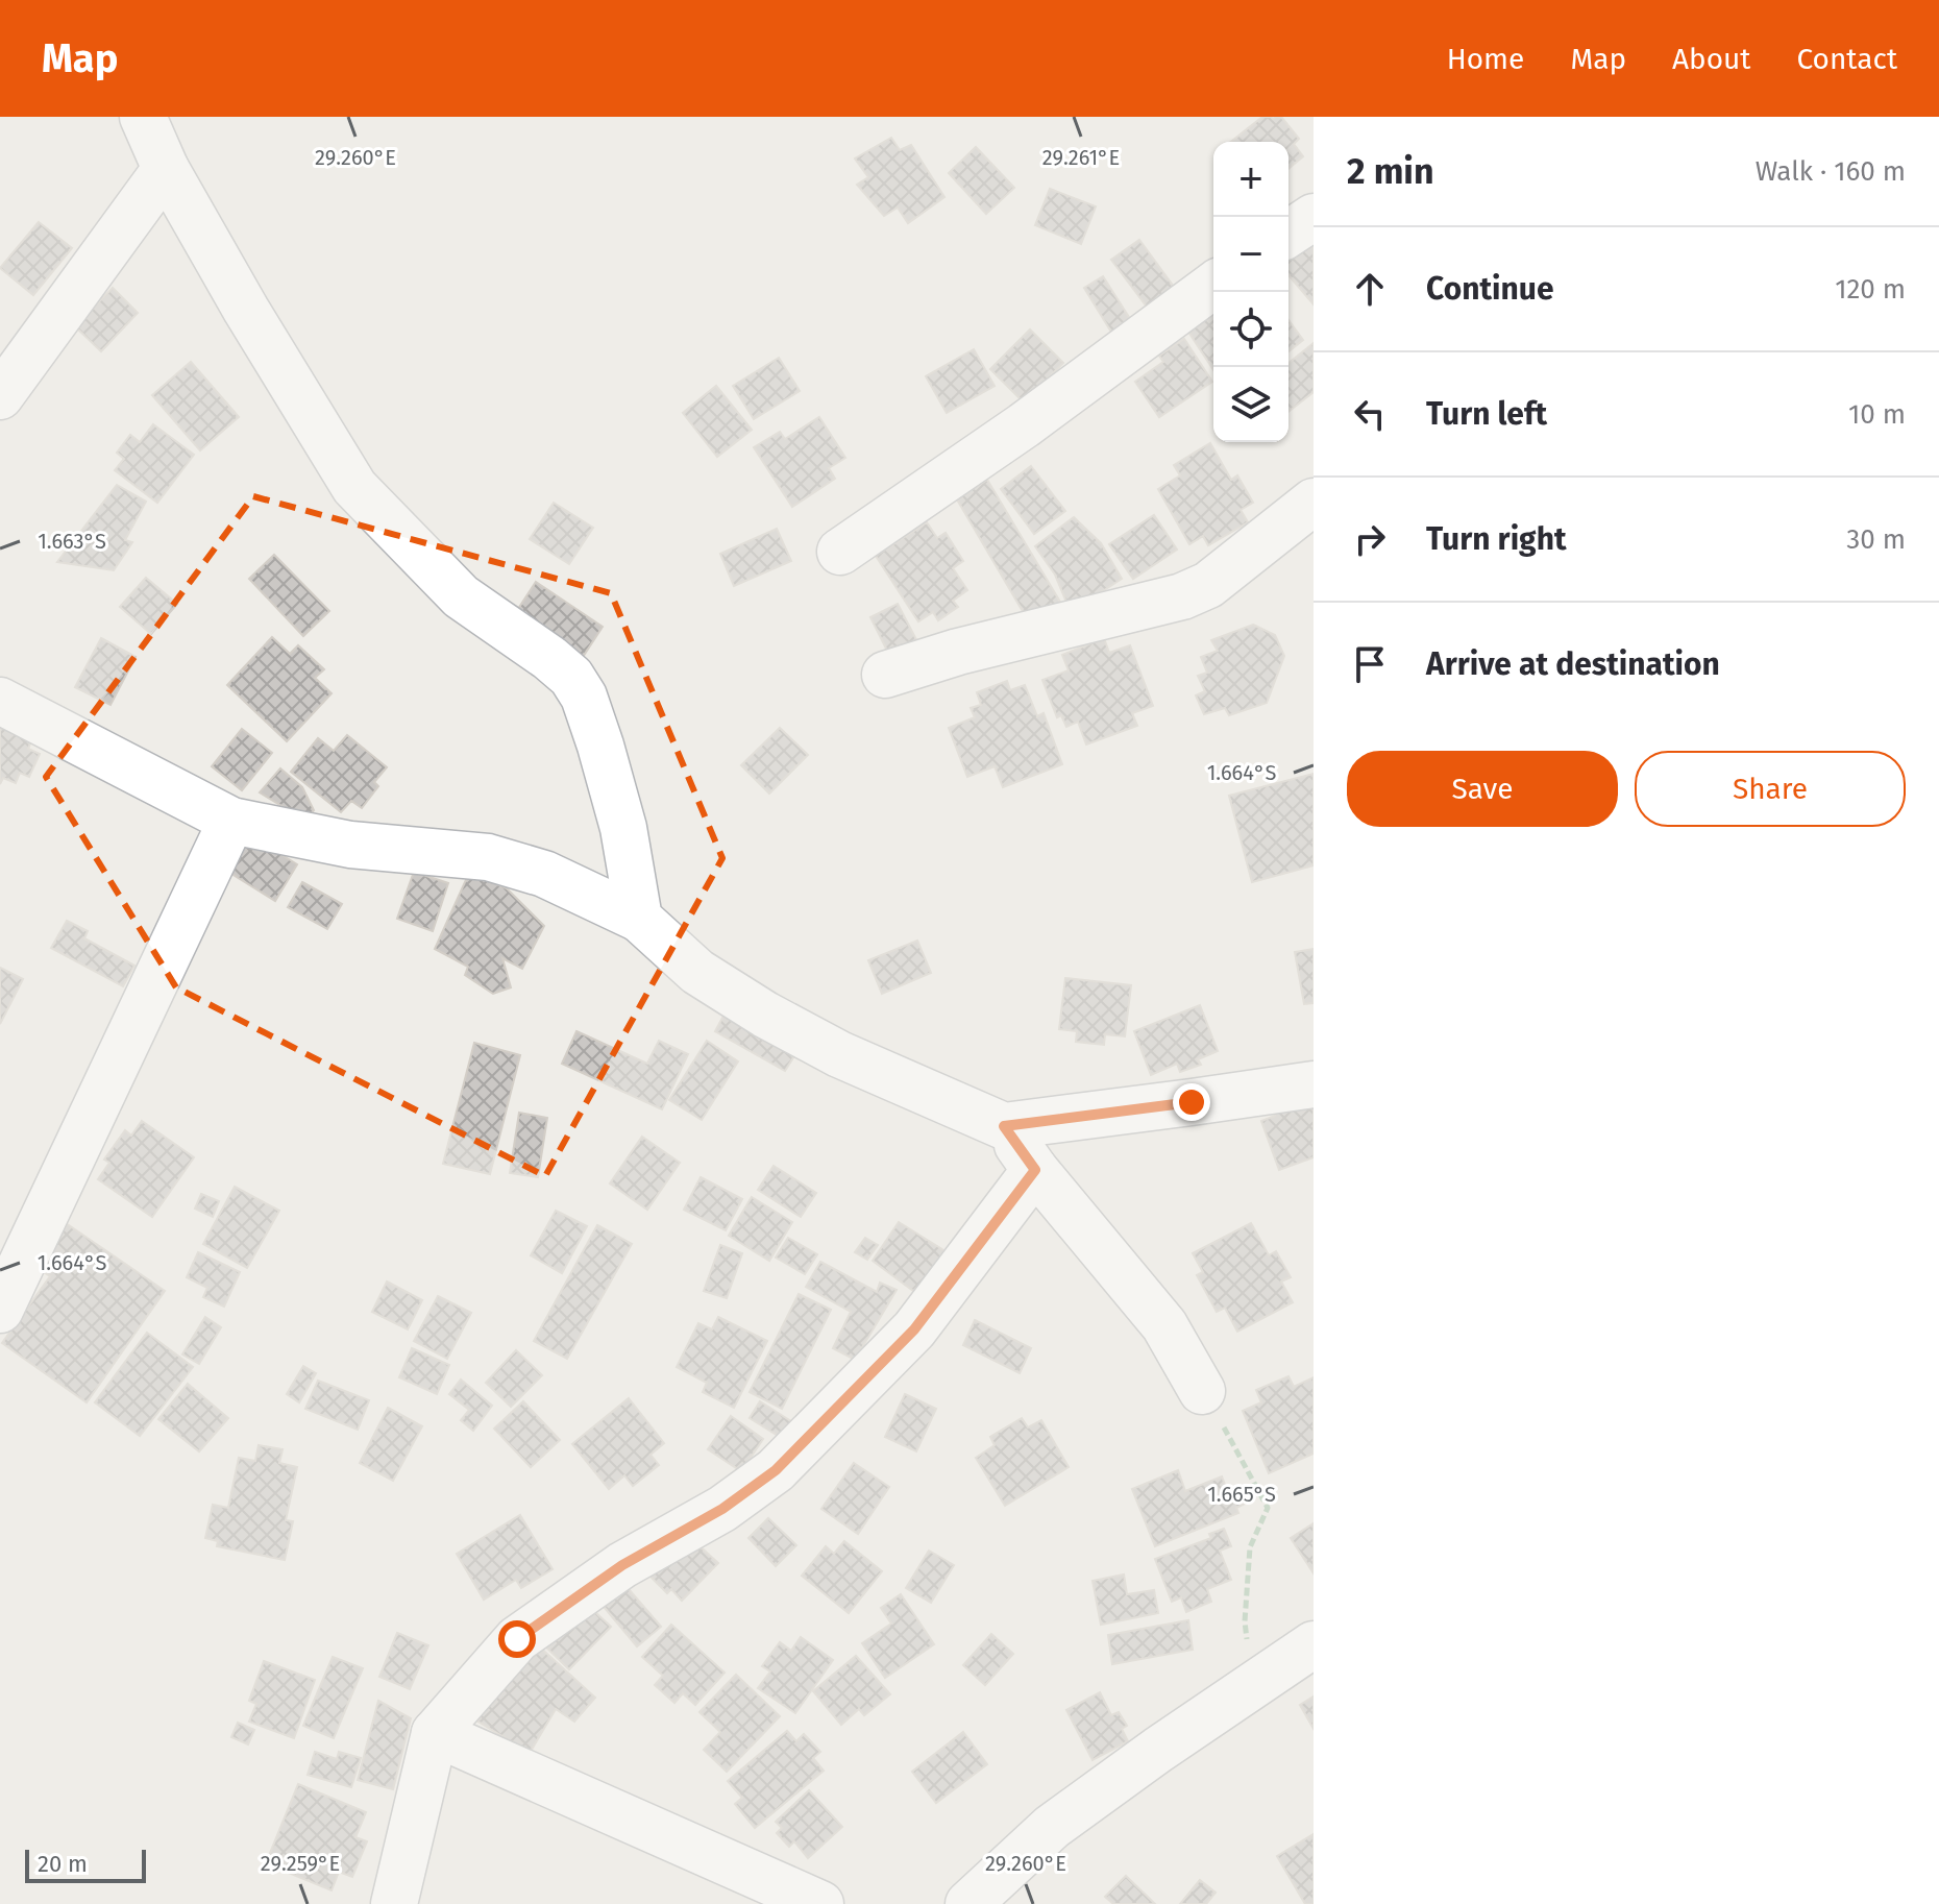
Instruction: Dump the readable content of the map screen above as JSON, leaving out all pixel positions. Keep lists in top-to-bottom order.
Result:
{
  "scale_bar": "20 m",
  "page": {
    "header": "Map",
    "nav": [
      "Home",
      "Map",
      "About",
      "Contact"
    ],
    "heading": ["2 min", "Walk · 160 m"],
    "map_buttons": ["+", "−"],
    "list": [
      ["Continue", "120 m"],
      ["Turn left", "10 m"],
      ["Turn right", "30 m"],
      "Arrive at destination"
    ],
    "buttons": ["Save", "Share"],
    "scale": "20 m"
  },
  "coordinates": [
    "29.260°E",
    "29.261°E",
    "1.663°S",
    "1.664°S",
    "1.665°S",
    "29.259°E"
  ]
}
